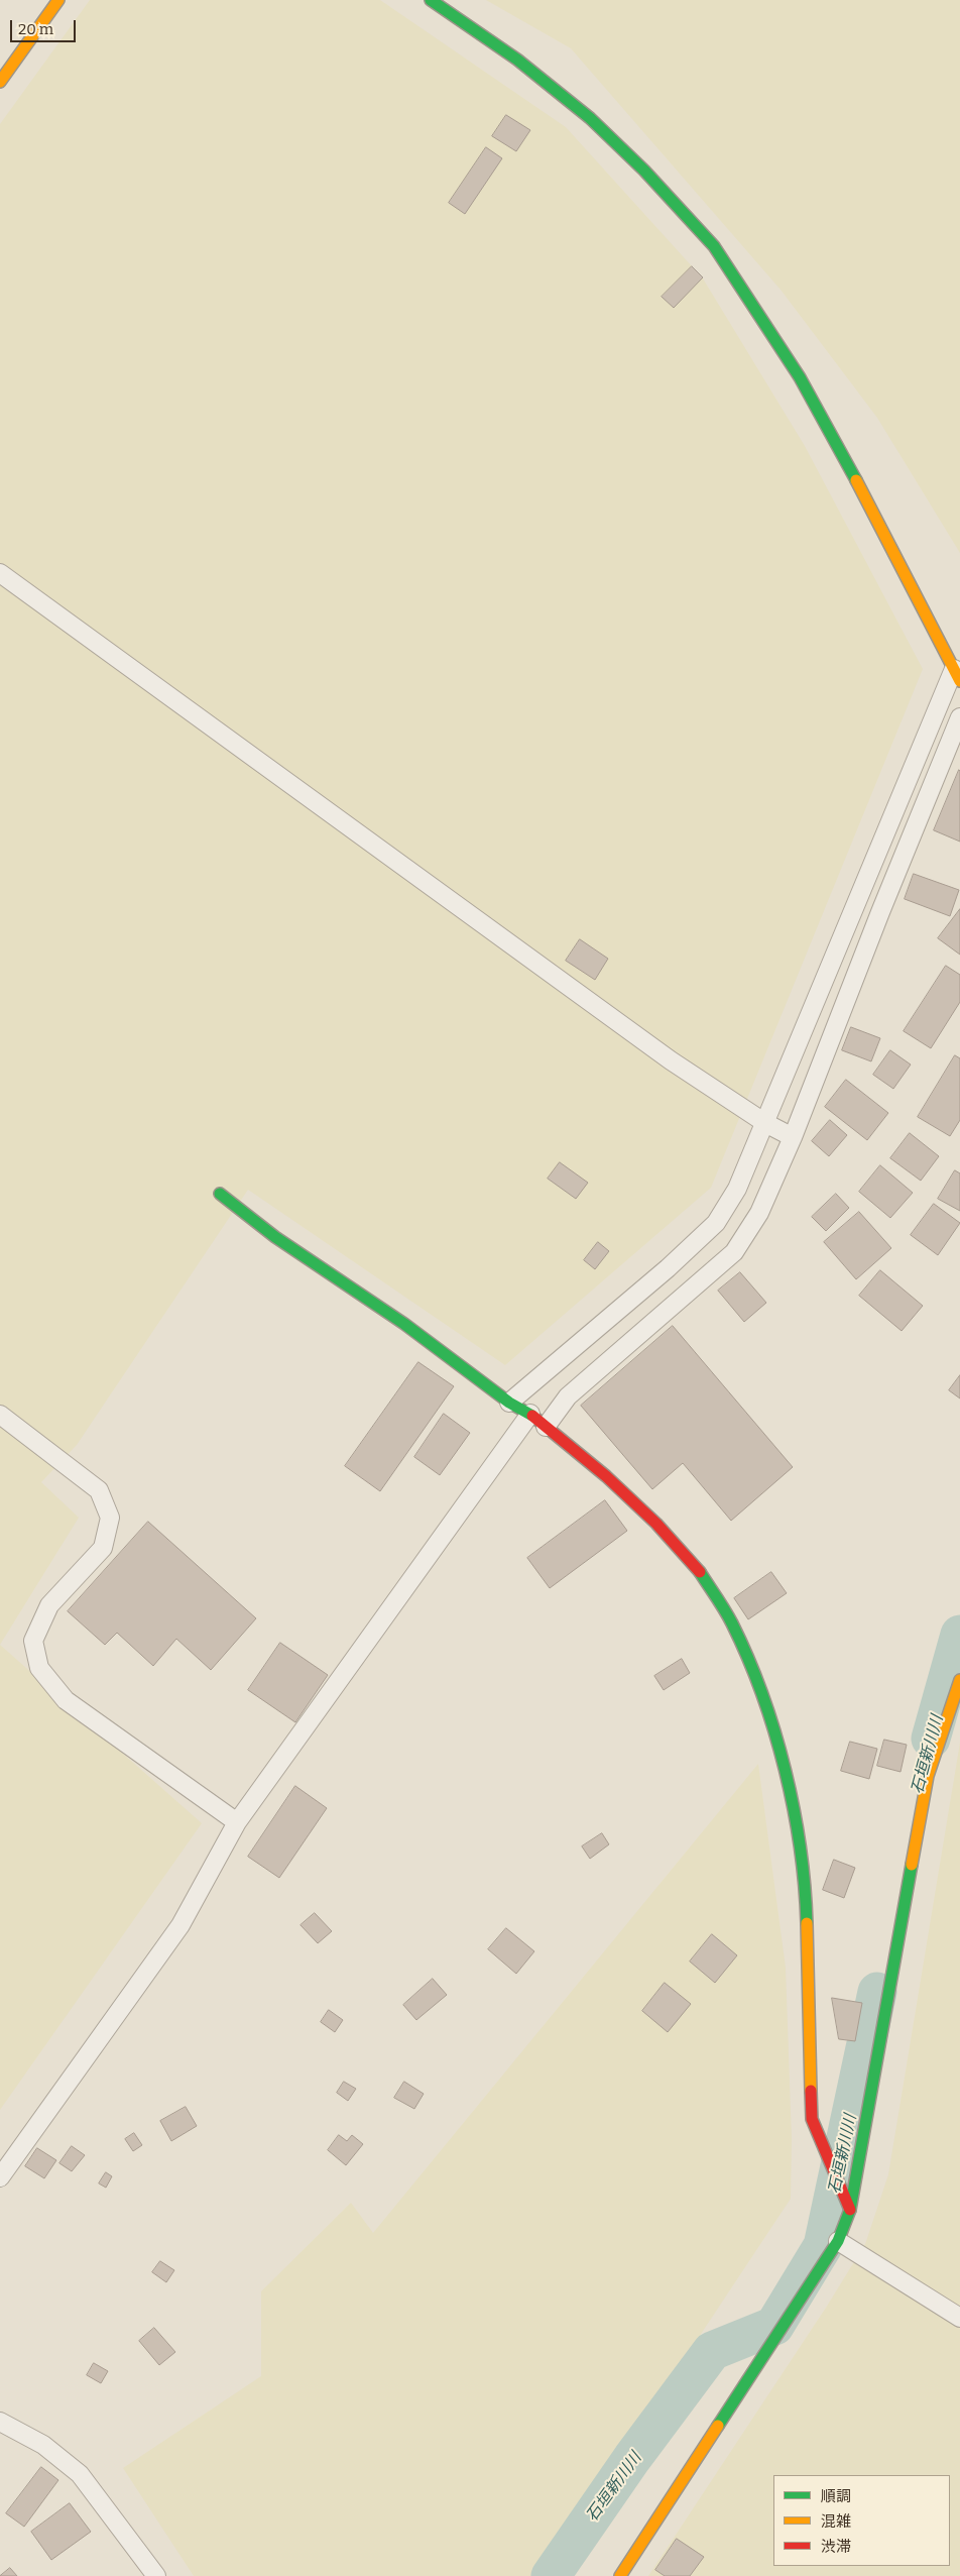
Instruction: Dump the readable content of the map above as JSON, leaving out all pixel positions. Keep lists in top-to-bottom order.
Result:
{
  "water": ["石垣新川川"],
  "legend": ["順調", "混雑", "渋滞"],
  "scale_bar": "20 m"
}
